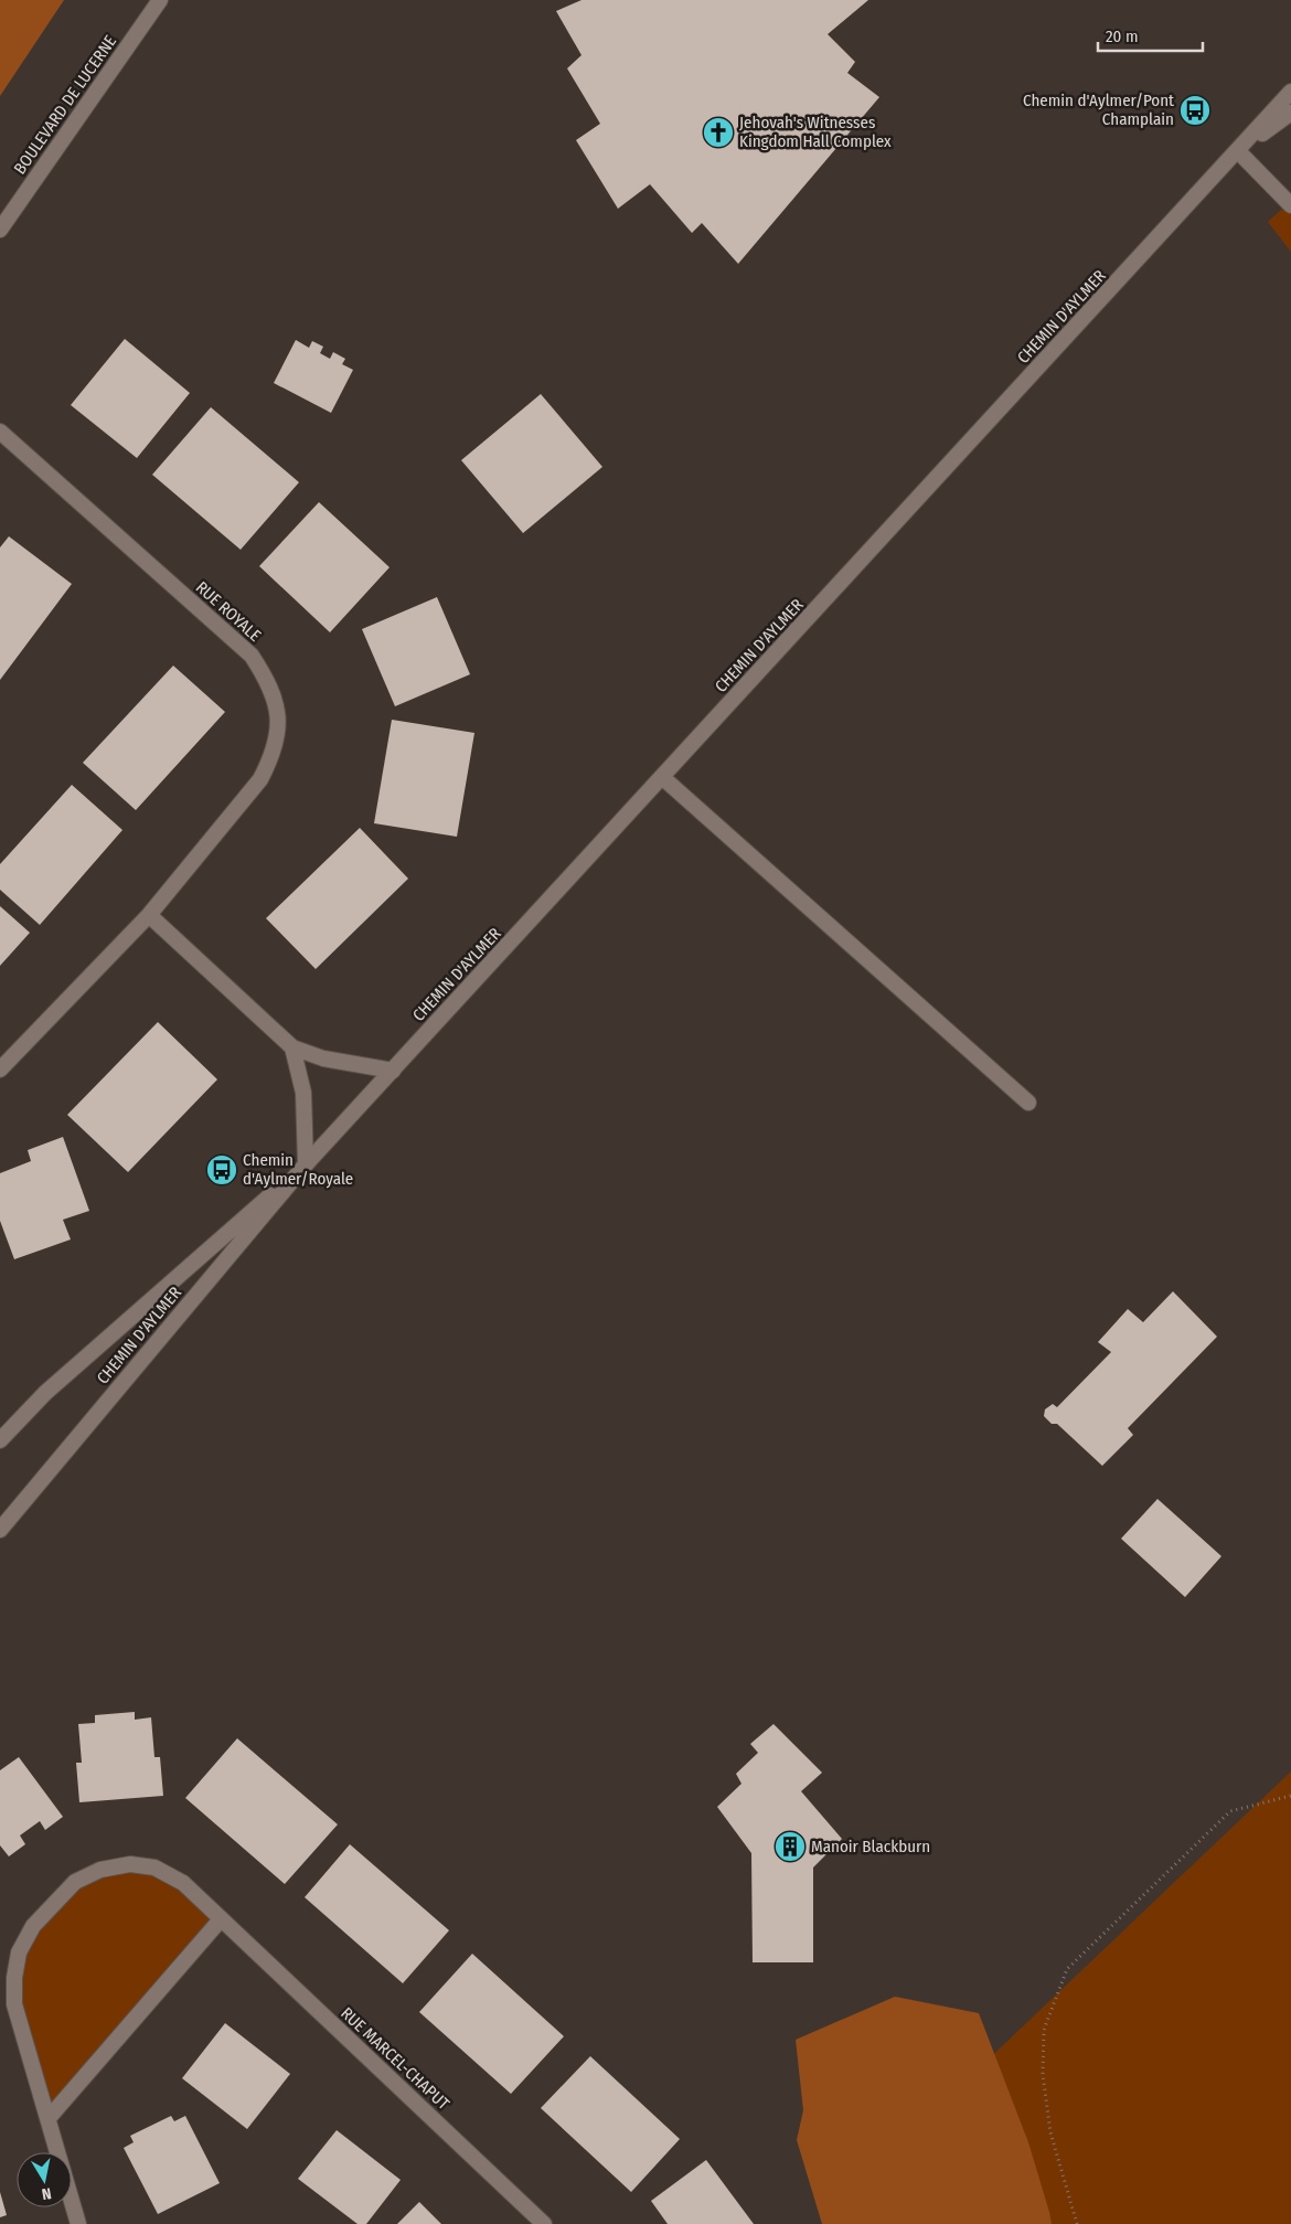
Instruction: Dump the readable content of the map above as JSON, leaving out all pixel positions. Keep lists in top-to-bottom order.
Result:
{
  "streets": {
    "street": [
      "BOULEVARD DE LUCERNE",
      "CHEMIN D'AYLMER",
      "RUE ROYALE",
      "RUE MARCEL-CHAPUT"
    ]
  },
  "places": {
    "bus stop": ["Chemin d'Aylmer/Pont Champlain", "Chemin d'Aylmer/Royale"],
    "church": ["Jehovah's Witnesses Kingdom Hall Complex"],
    "building": ["Manoir Blackburn"]
  },
  "scale_bar": "20 m",
  "north": "bottom"
}
